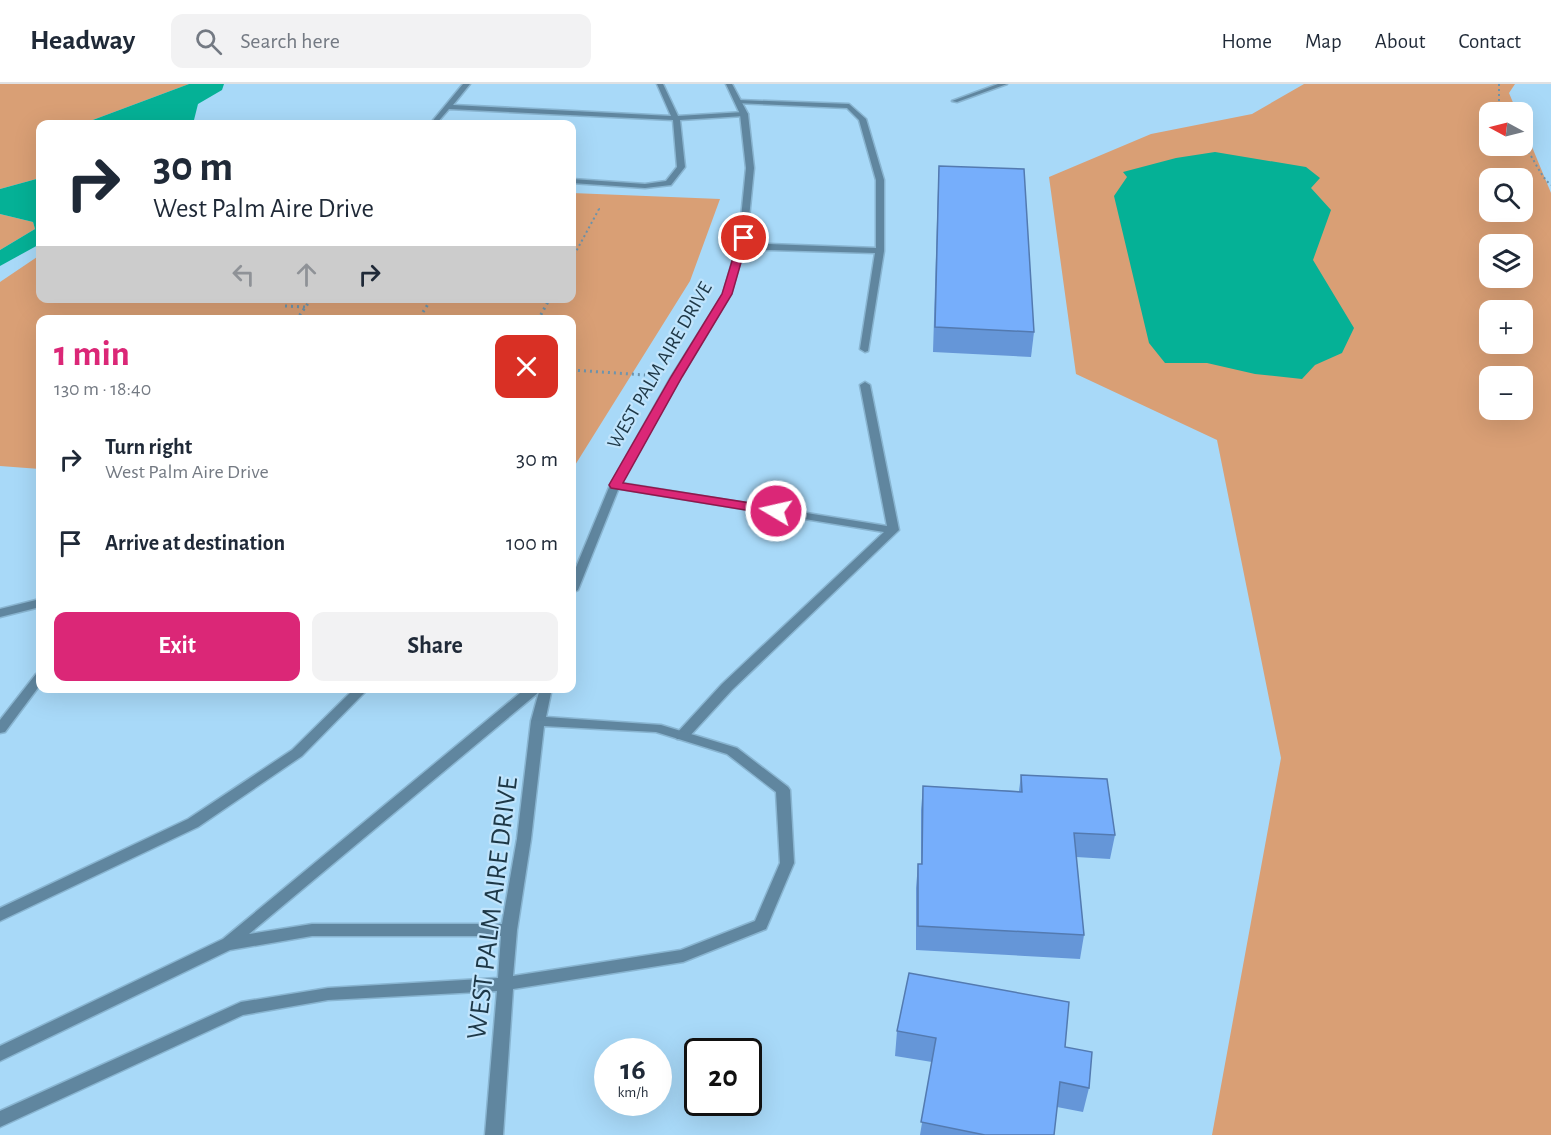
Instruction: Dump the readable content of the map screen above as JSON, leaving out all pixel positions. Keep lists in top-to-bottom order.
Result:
{
  "streets": {
    "street": ["WEST PALM AIRE DRIVE"]
  },
  "north": "left",
  "page": {
    "header": "Headway",
    "search": "Search here",
    "nav": [
      "Home",
      "Map",
      "About",
      "Contact"
    ],
    "map_buttons": ["+", "−"],
    "turn": ["30 m", "West Palm Aire Drive"],
    "heading": ["1 min", "130 m · 18:40"],
    "list": [
      {
        "name": "Turn right",
        "note": "West Palm Aire Drive",
        "value": "30 m"
      },
      {
        "name": "Arrive at destination",
        "value": "100 m"
      }
    ],
    "buttons": ["Exit", "Share"],
    "speed": "16 km/h",
    "limit": "20"
  }
}
